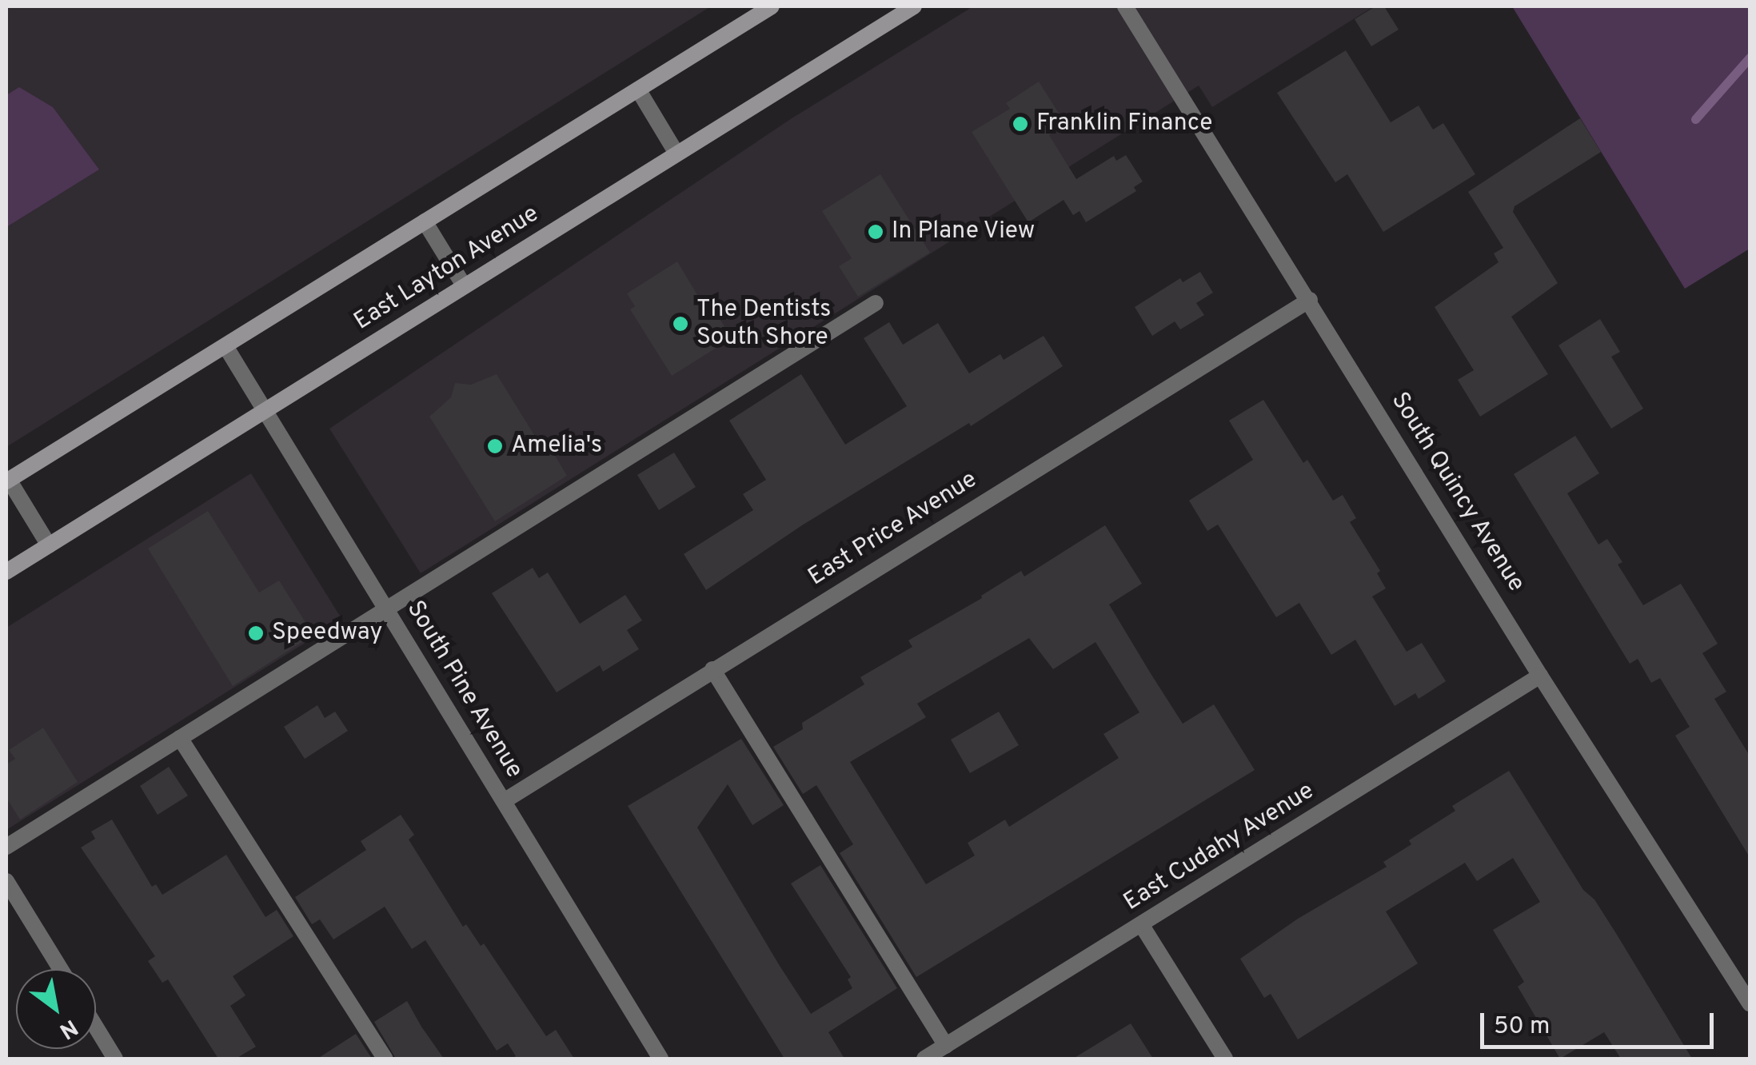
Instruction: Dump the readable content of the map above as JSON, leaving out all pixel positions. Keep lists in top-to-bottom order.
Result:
{
  "streets": {
    "main road": ["East Layton Avenue"],
    "street": [
      "South Quincy Avenue",
      "East Price Avenue",
      "South Pine Avenue",
      "East Cudahy Avenue"
    ]
  },
  "crossings": [
    ["East Layton Avenue", "South Pine Avenue"],
    ["South Quincy Avenue", "East Price Avenue"],
    ["South Quincy Avenue", "East Cudahy Avenue"],
    ["East Price Avenue", "South Pine Avenue"]
  ],
  "places": [
    "Franklin Finance",
    "In Plane View",
    "The Dentists South Shore",
    "Amelia's",
    "Speedway"
  ],
  "scale_bar": "50 m",
  "north": "bottom right"
}
